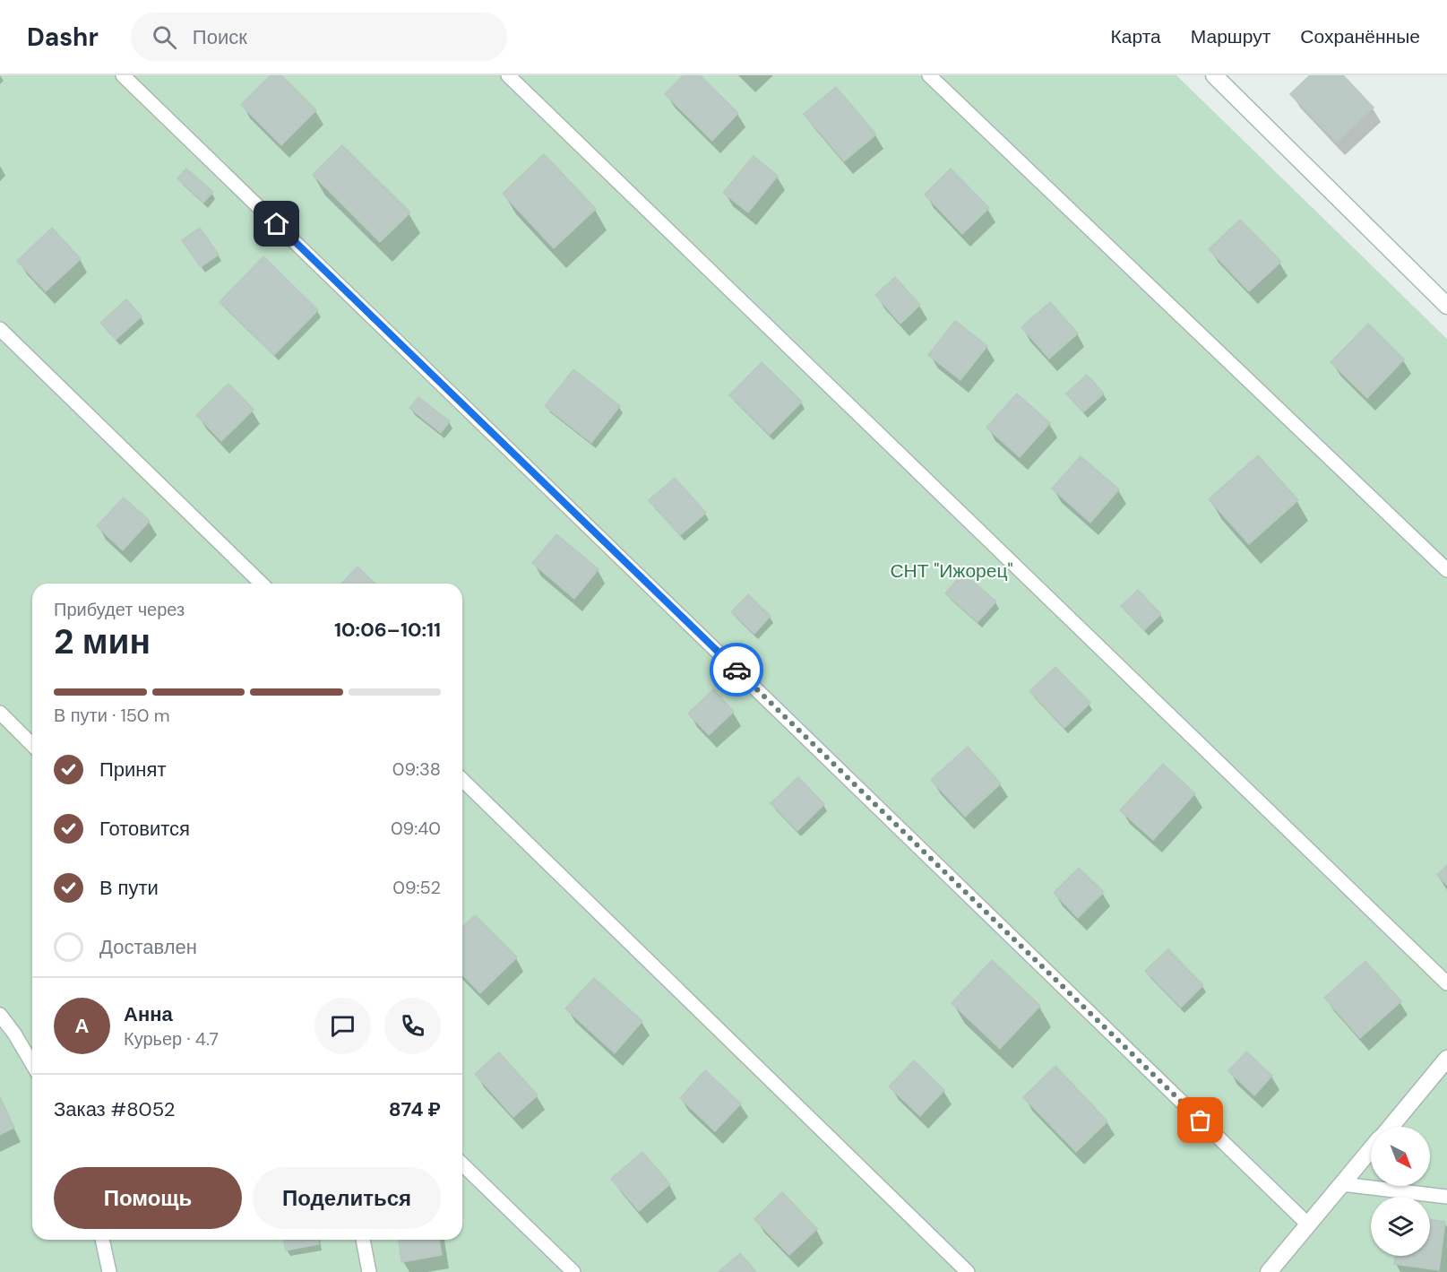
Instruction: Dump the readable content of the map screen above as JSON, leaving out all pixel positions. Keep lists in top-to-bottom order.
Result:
{
  "parks": ["СНТ \"Ижорец\""],
  "north": "bottom right",
  "page": {
    "header": "Dashr",
    "search": "Поиск",
    "nav": ["Карта", "Маршрут", "Сохранённые"],
    "heading": ["2 мин", "Прибудет через", "10:06–10:11"],
    "panel": [
      "Анна",
      "Курьер · 4.7",
      "Заказ #8052",
      "874 ₽"
    ],
    "bar": "В пути · 150 m",
    "list": [
      ["Принят", "09:38"],
      ["Готовится", "09:40"],
      ["В пути", "09:52"],
      "Доставлен"
    ],
    "round": "А",
    "buttons": ["Помощь", "Поделиться"]
  }
}
